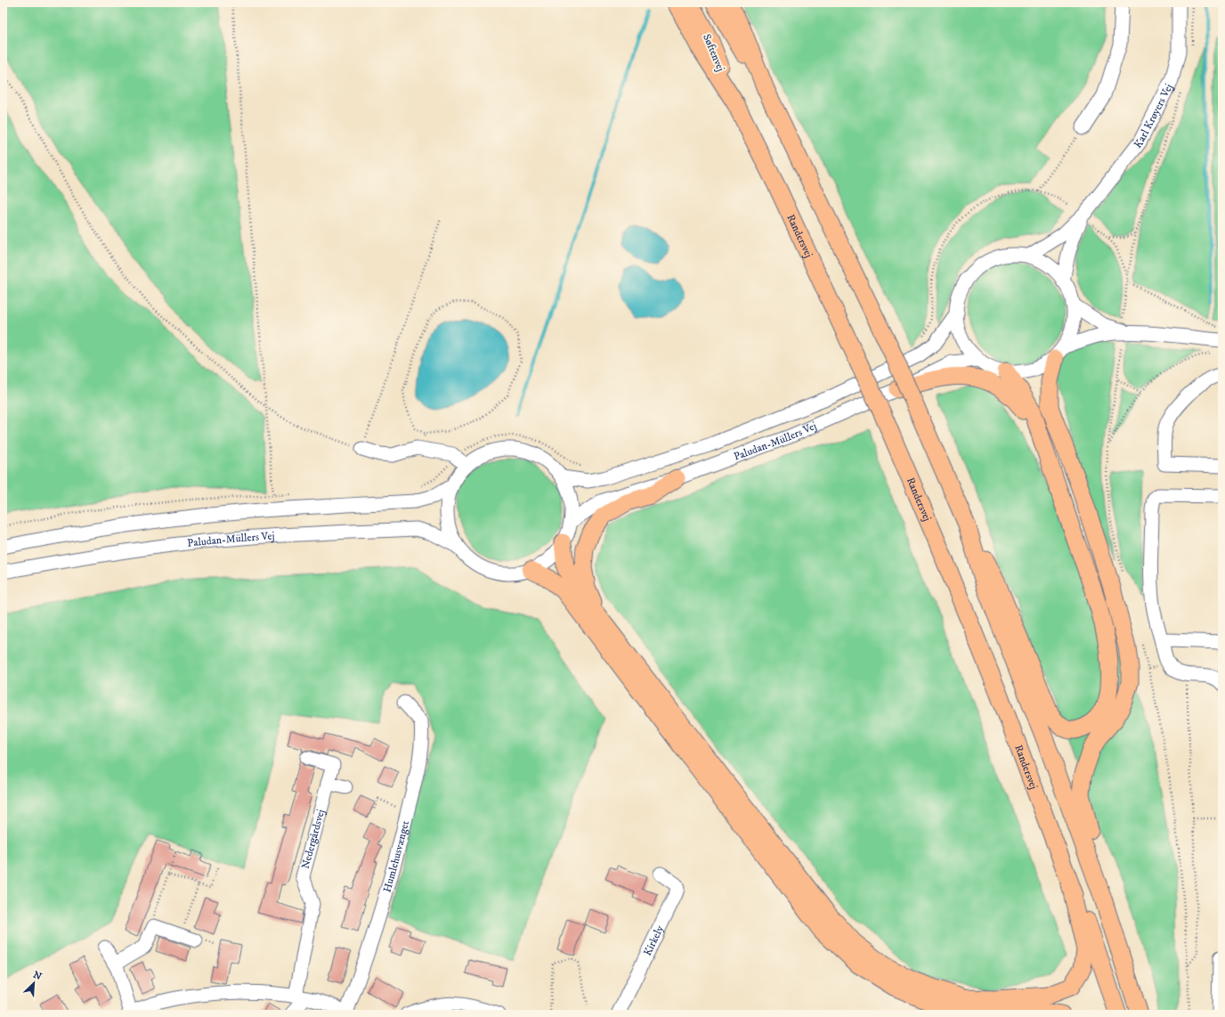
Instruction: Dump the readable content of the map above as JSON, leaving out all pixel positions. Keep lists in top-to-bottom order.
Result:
{
  "streets": {
    "main road": ["Søftenvej", "Randersvej"],
    "street": [
      "Karl Krøyers Vej",
      "Paludan-Müllers Vej",
      "Nedergårdsvej",
      "Humlehusvænget",
      "Kirkely"
    ]
  },
  "crossings": [
    ["Søftenvej", "Randersvej"],
    ["Karl Krøyers Vej", "Paludan-Müllers Vej"]
  ],
  "north": "top right"
}
